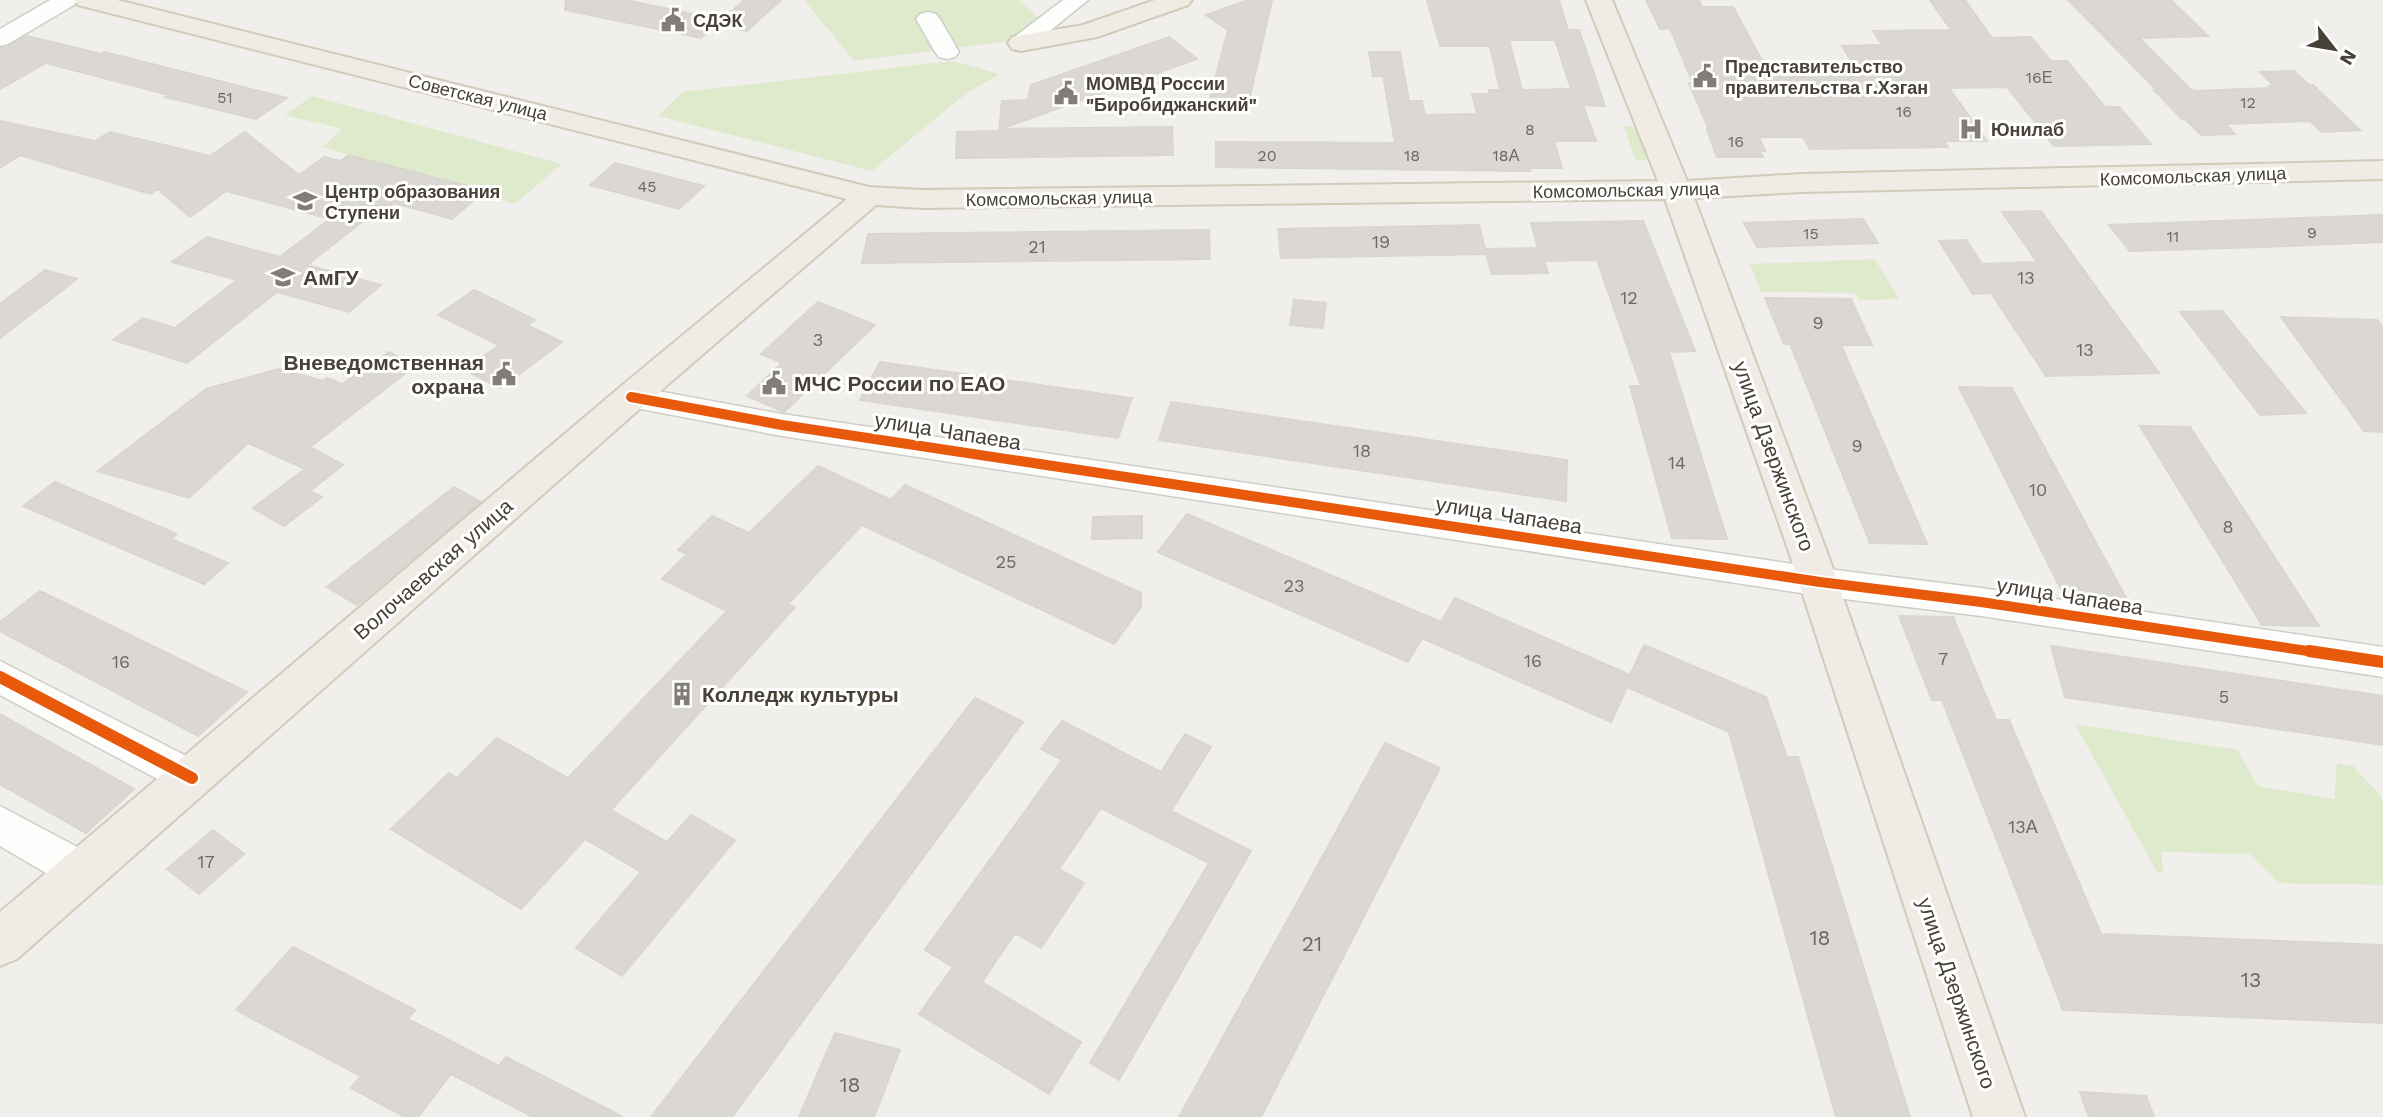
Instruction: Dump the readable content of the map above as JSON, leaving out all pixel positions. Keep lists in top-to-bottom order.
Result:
{
  "streets": {
    "main road": [
      "Советская улица",
      "Комсомольская улица",
      "улица Дзержинского",
      "Волочаевская улица"
    ],
    "street": ["улица Чапаева"]
  },
  "crossings": [
    ["Советская улица", "Комсомольская улица"],
    ["Советская улица", "Волочаевская улица"],
    ["Комсомольская улица", "улица Дзержинского"],
    ["Комсомольская улица", "Волочаевская улица"],
    ["улица Чапаева", "улица Дзержинского"],
    ["улица Чапаева", "Волочаевская улица"]
  ],
  "places": {
    "public building": [
      "СДЭК",
      "Представительство правительства г.Хэган",
      "МОМВД России \"Биробиджанский\"",
      "Вневедомственная охрана",
      "МЧС России по ЕАО"
    ],
    "hospital": ["Юнилаб"],
    "school or university": ["Центр образования Ступени", "АмГУ"],
    "building": ["Колледж культуры"]
  },
  "house_numbers": [
    "16Е",
    "51",
    "12",
    "16",
    "8",
    "16",
    "20",
    "18",
    "18А",
    "45",
    "9",
    "15",
    "11",
    "19",
    "21",
    "13",
    "12",
    "9",
    "3",
    "13",
    "9",
    "18",
    "14",
    "10",
    "8",
    "25",
    "23",
    "7",
    "16",
    "16",
    "5",
    "13А",
    "17",
    "18",
    "21",
    "13",
    "18"
  ],
  "north": "bottom right"
}
